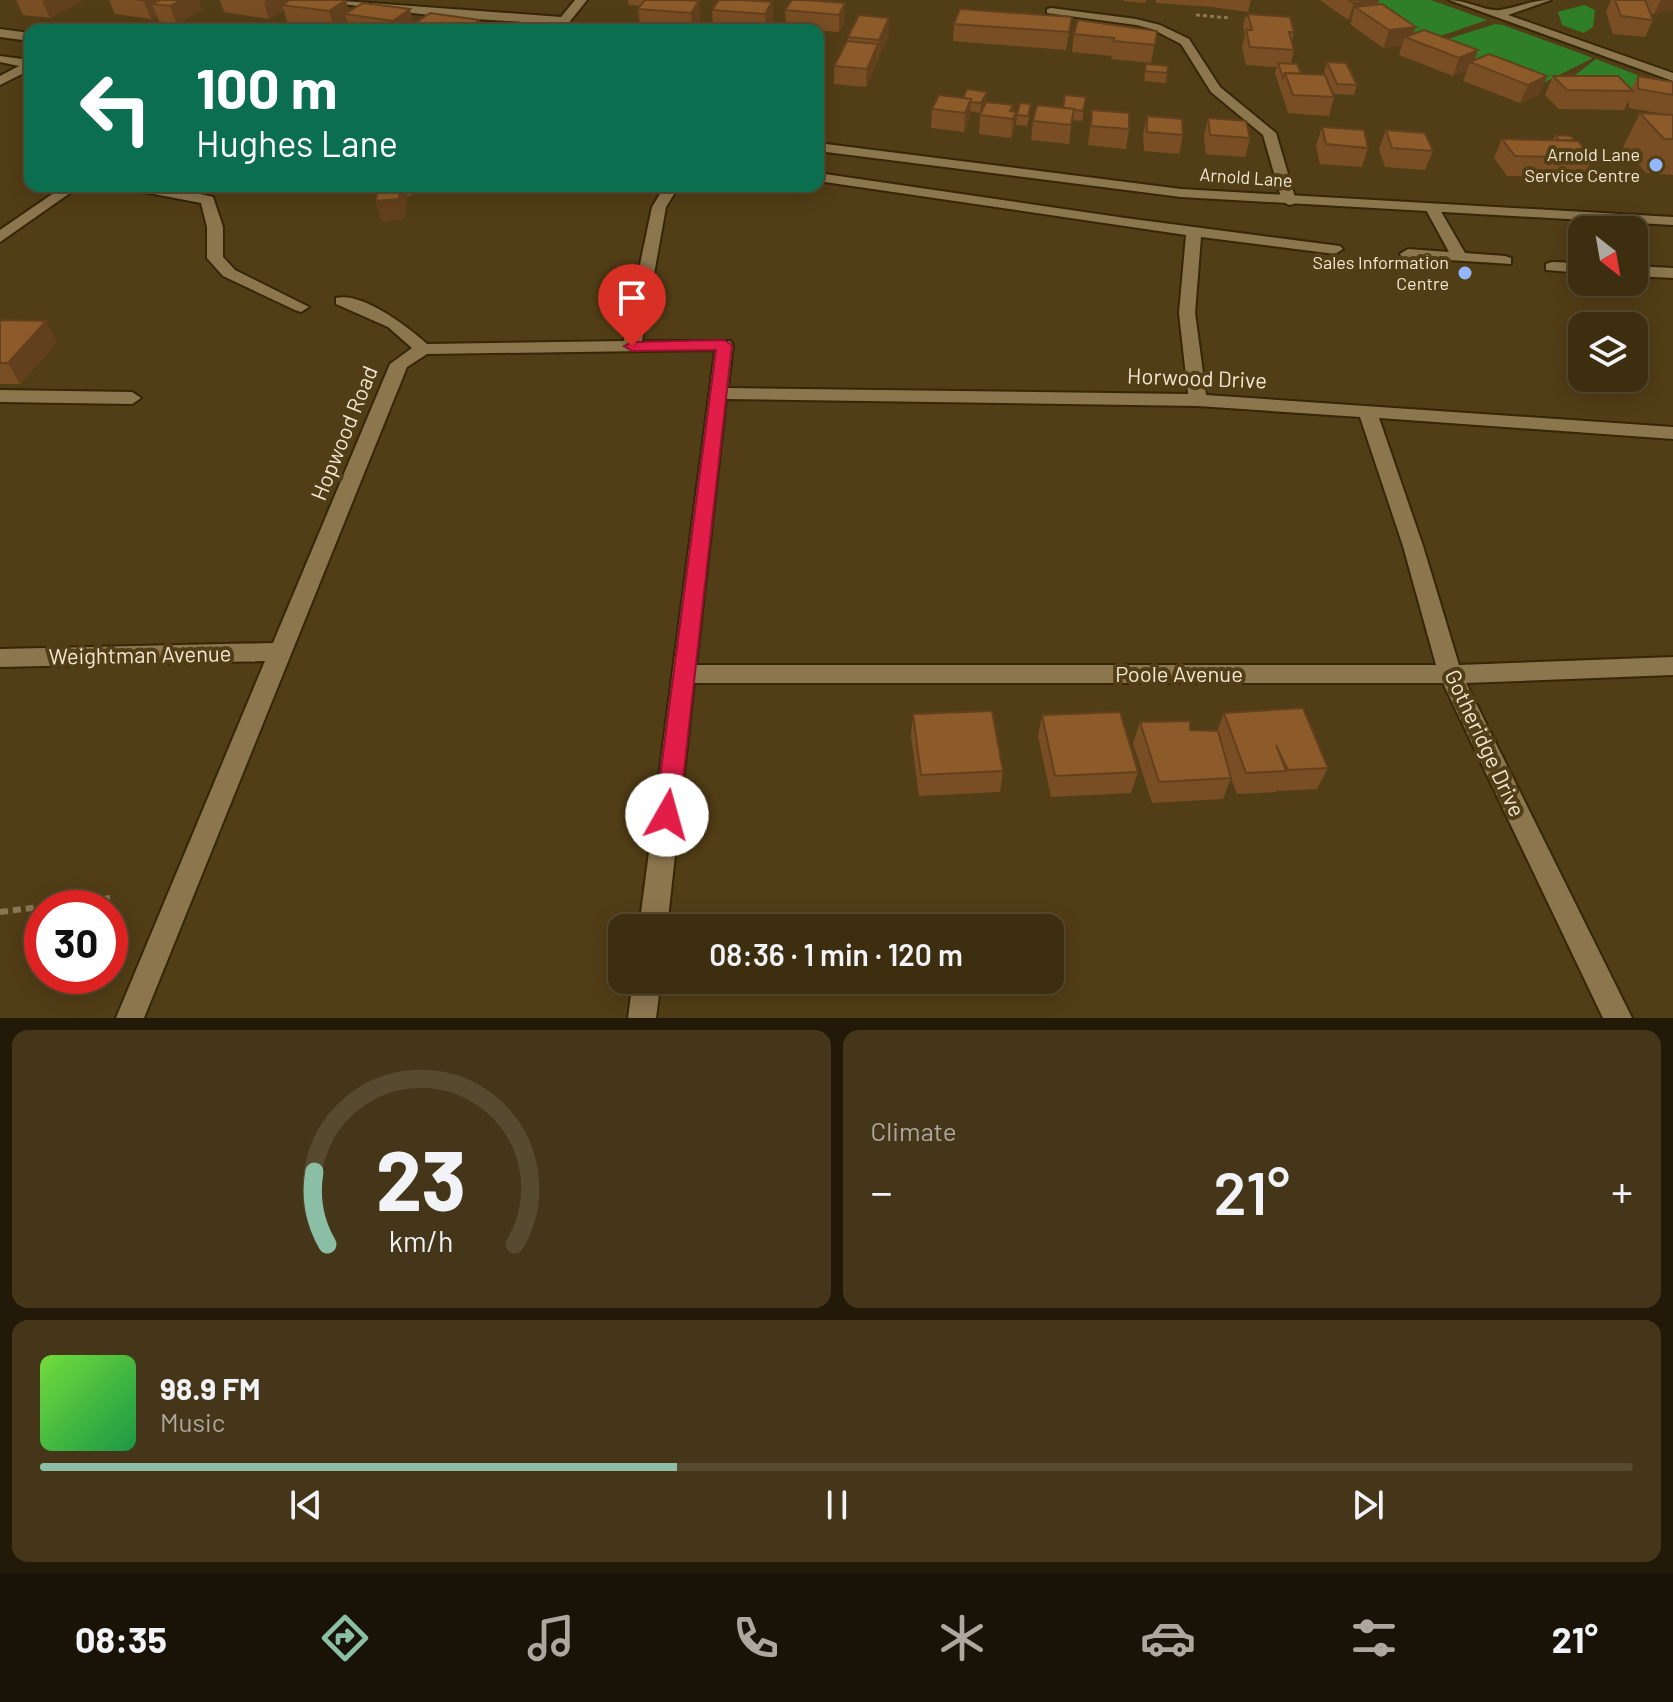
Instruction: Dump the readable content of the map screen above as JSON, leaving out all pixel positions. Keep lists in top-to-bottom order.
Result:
{
  "streets": {
    "street": [
      "Arnold Lane",
      "Horwood Drive",
      "Hopwood Road",
      "Weightman Avenue",
      "Poole Avenue",
      "Gotheridge Drive"
    ]
  },
  "crossings": [
    ["Horwood Drive", "Gotheridge Drive"],
    ["Hopwood Road", "Weightman Avenue"],
    ["Poole Avenue", "Gotheridge Drive"]
  ],
  "places": ["Arnold Lane Service Centre", "Sales Information Centre"],
  "north": "bottom right",
  "page": {
    "turn": ["100 m", "Hughes Lane"],
    "limit": "30",
    "trip": "08:36 · 1 min · 120 m",
    "tile": "Climate",
    "heat": ["−", "21°", "+"],
    "song": ["98.9 FM", "Music"],
    "tabs": ["08:35", "21°"],
    "gauge": ["23", "km/h"]
  }
}
